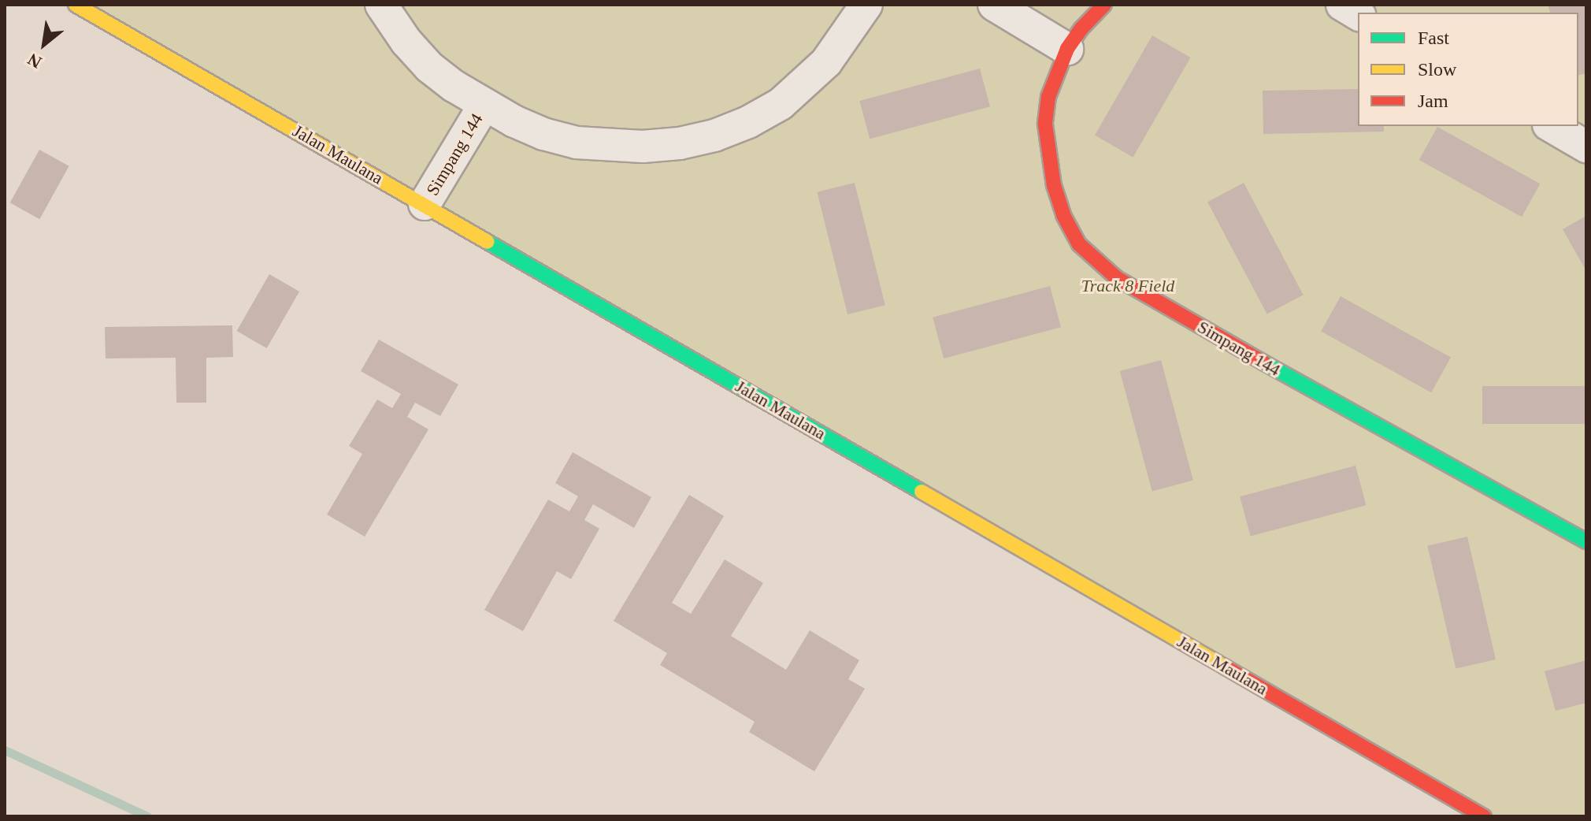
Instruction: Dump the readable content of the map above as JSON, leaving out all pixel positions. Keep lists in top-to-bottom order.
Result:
{
  "streets": {
    "main road": ["Jalan Maulana", "Simpang 144"]
  },
  "crossings": [
    ["Jalan Maulana", "Simpang 144"]
  ],
  "parks": ["Track 8 Field"],
  "legend": ["Fast", "Slow", "Jam"],
  "north": "bottom left"
}
